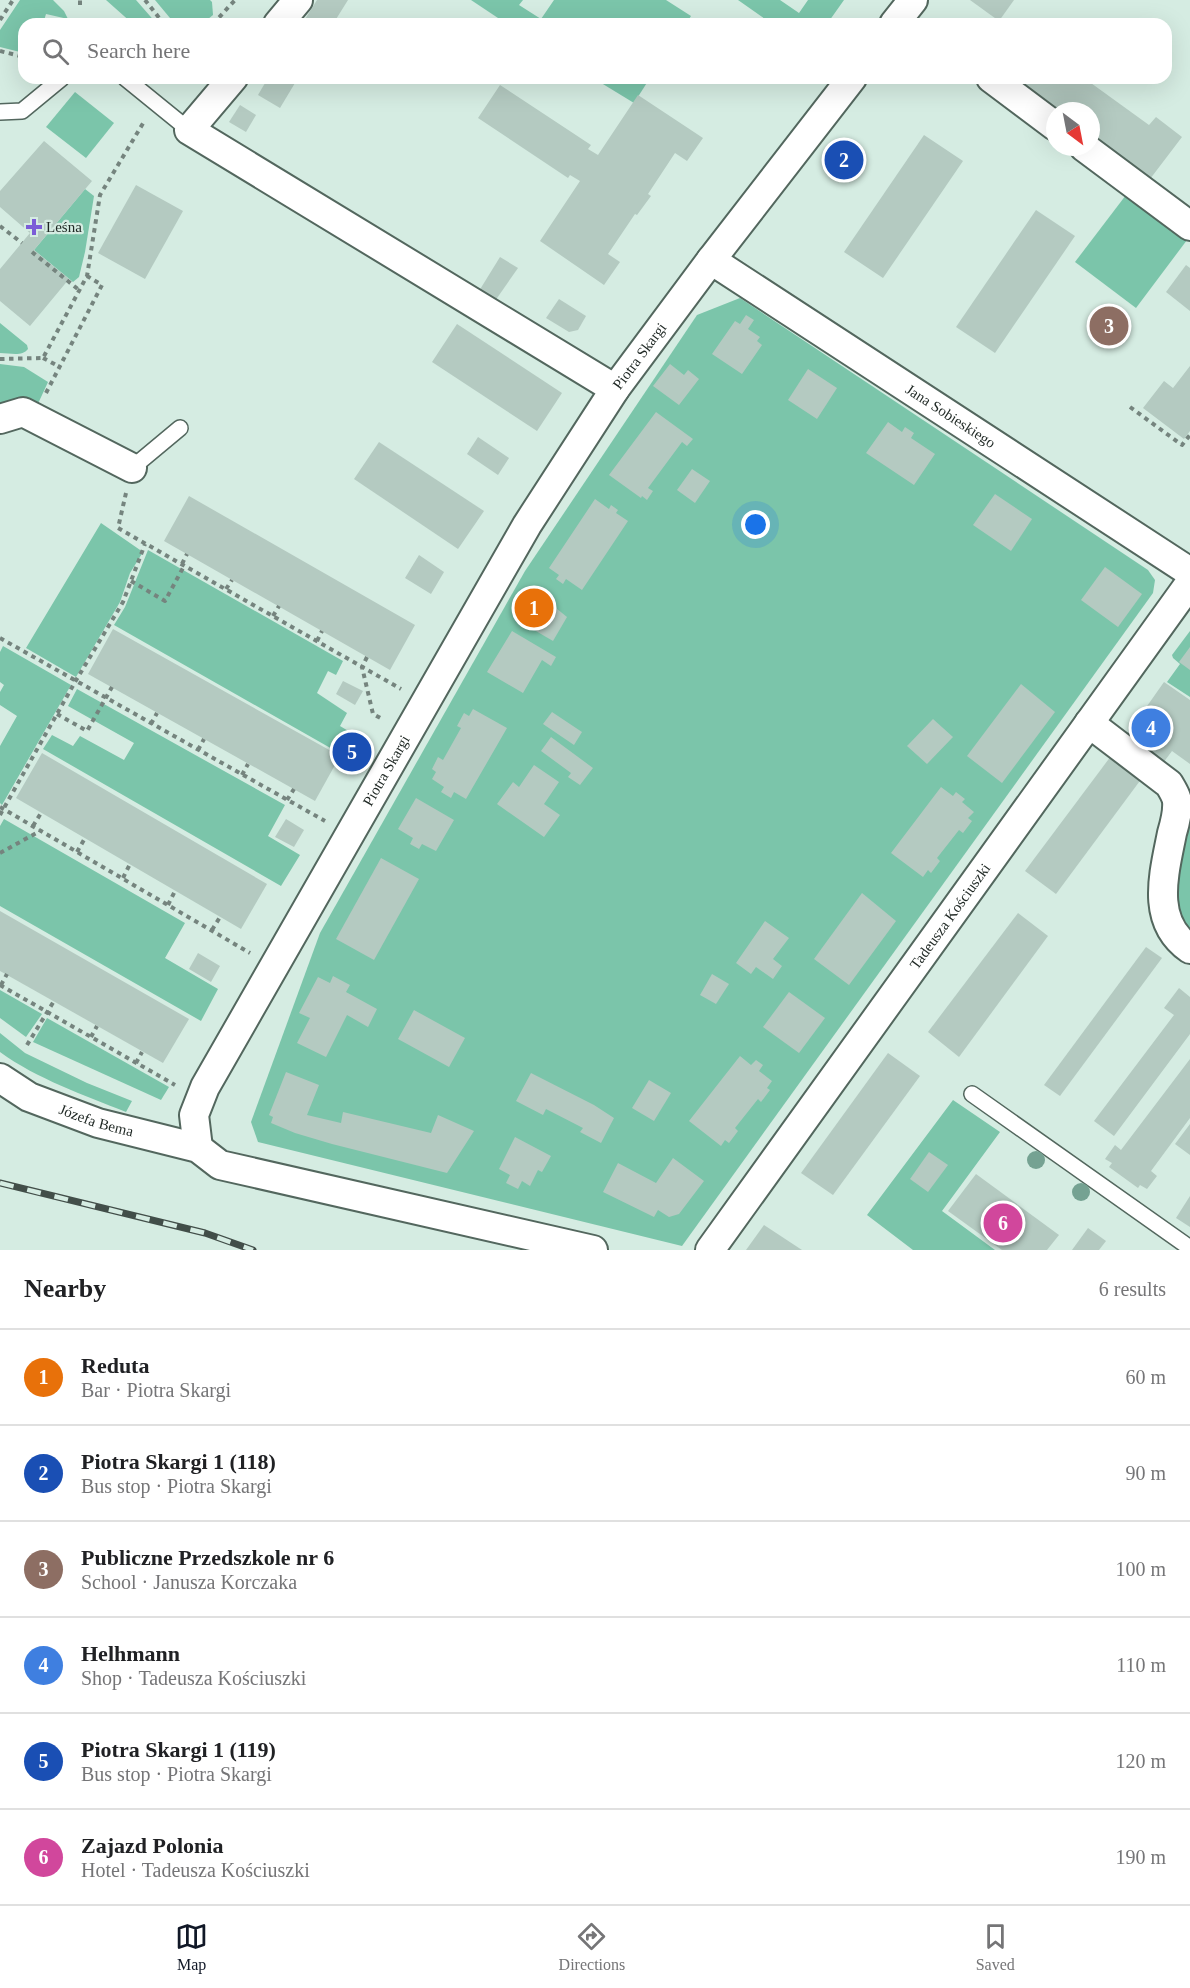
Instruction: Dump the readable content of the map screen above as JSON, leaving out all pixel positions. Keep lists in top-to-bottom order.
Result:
{
  "streets": {
    "street": [
      "Piotra Skargi",
      "Jana Sobieskiego",
      "Tadeusza Kościuszki",
      "Józefa Bema"
    ]
  },
  "crossings": [
    ["Piotra Skargi", "Jana Sobieskiego"],
    ["Piotra Skargi", "Józefa Bema"]
  ],
  "places": {
    "health": ["Leśna"]
  },
  "north": "bottom right",
  "page": {
    "search": "Search here",
    "pins": [
      "2",
      "3",
      "1",
      "4",
      "5",
      "6"
    ],
    "heading": ["Nearby", "6 results"],
    "list": [
      {
        "mark": "1",
        "name": "Reduta",
        "note": "Bar · Piotra Skargi",
        "value": "60 m"
      },
      {
        "mark": "2",
        "name": "Piotra Skargi 1 (118)",
        "note": "Bus stop · Piotra Skargi",
        "value": "90 m"
      },
      {
        "mark": "3",
        "name": "Publiczne Przedszkole nr 6",
        "note": "School · Janusza Korczaka",
        "value": "100 m"
      },
      {
        "mark": "4",
        "name": "Helhmann",
        "note": "Shop · Tadeusza Kościuszki",
        "value": "110 m"
      },
      {
        "mark": "5",
        "name": "Piotra Skargi 1 (119)",
        "note": "Bus stop · Piotra Skargi",
        "value": "120 m"
      },
      {
        "mark": "6",
        "name": "Zajazd Polonia",
        "note": "Hotel · Tadeusza Kościuszki",
        "value": "190 m"
      }
    ],
    "nav": ["Map", "Directions", "Saved"]
  }
}
